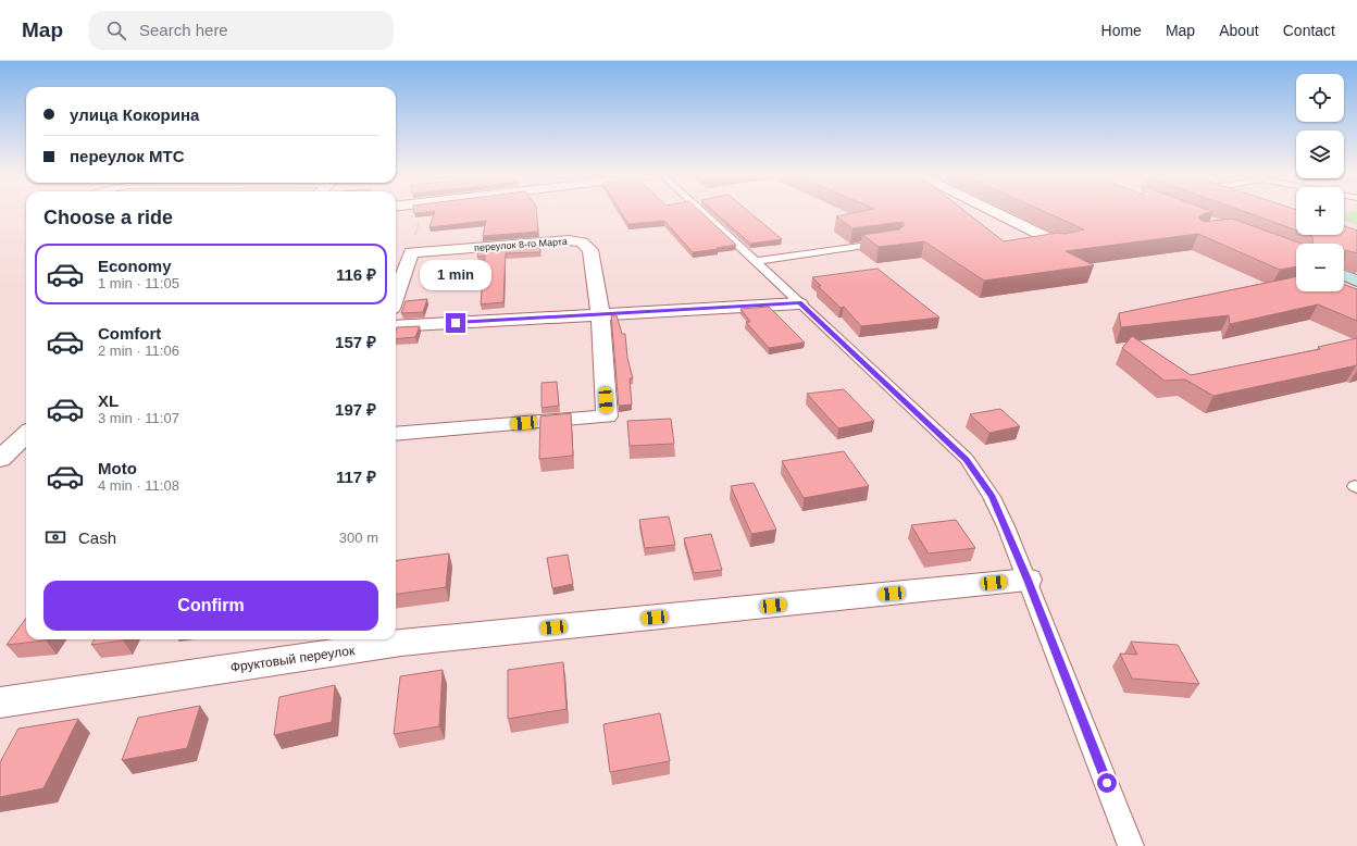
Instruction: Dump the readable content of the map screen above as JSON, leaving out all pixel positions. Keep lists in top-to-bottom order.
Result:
{
  "streets": {
    "street": ["переулок 8-го Марта", "Фруктовый переулок"]
  },
  "page": {
    "header": "Map",
    "search": "Search here",
    "nav": [
      "Home",
      "Map",
      "About",
      "Contact"
    ],
    "map_buttons": ["+", "−"],
    "banner": ["улица Кокорина", "переулок МТС"],
    "heading": "Choose a ride",
    "list": [
      {
        "name": "Economy",
        "note": "1 min · 11:05",
        "value": "116 ₽"
      },
      {
        "name": "Comfort",
        "note": "2 min · 11:06",
        "value": "157 ₽"
      },
      {
        "name": "XL",
        "note": "3 min · 11:07",
        "value": "197 ₽"
      },
      {
        "name": "Moto",
        "note": "4 min · 11:08",
        "value": "117 ₽"
      }
    ],
    "bubble": "1 min",
    "pay": ["Cash", "300 m"],
    "buttons": "Confirm"
  }
}
